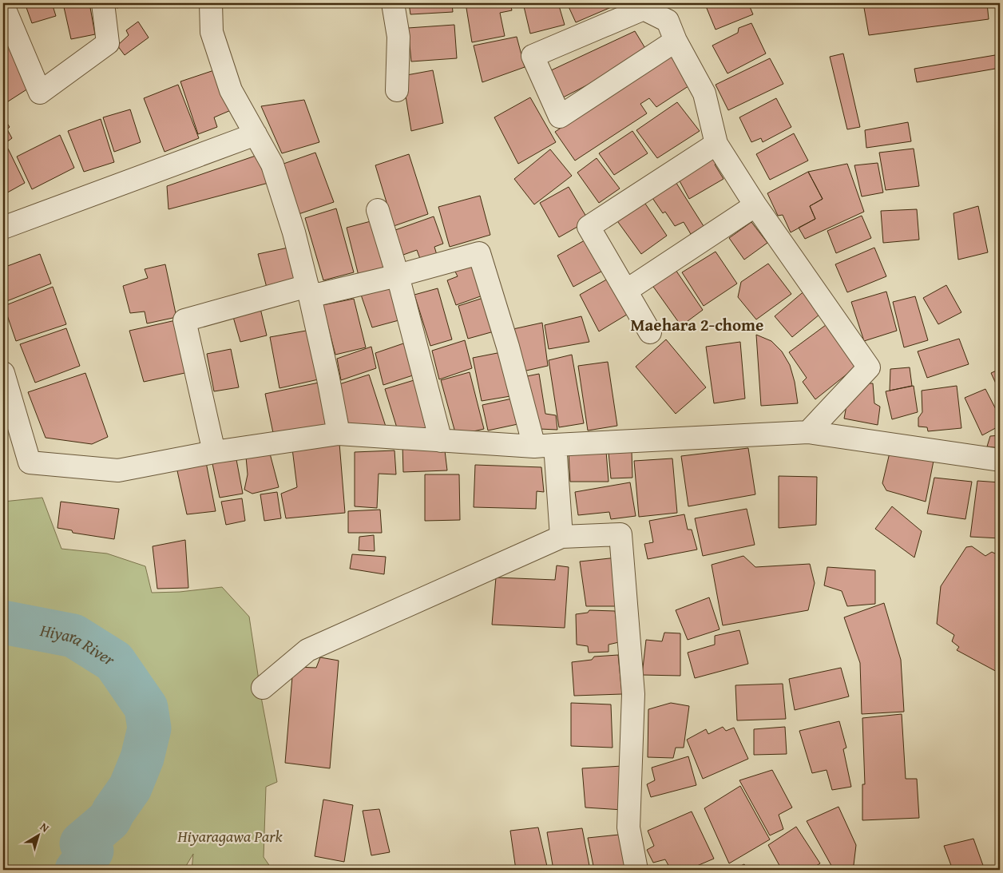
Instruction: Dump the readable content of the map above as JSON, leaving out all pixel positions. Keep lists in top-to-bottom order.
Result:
{
  "districts": ["Maehara 2-chome"],
  "water": ["Hiyara River"],
  "parks": ["Hiyaragawa Park"],
  "north": "top right"
}
